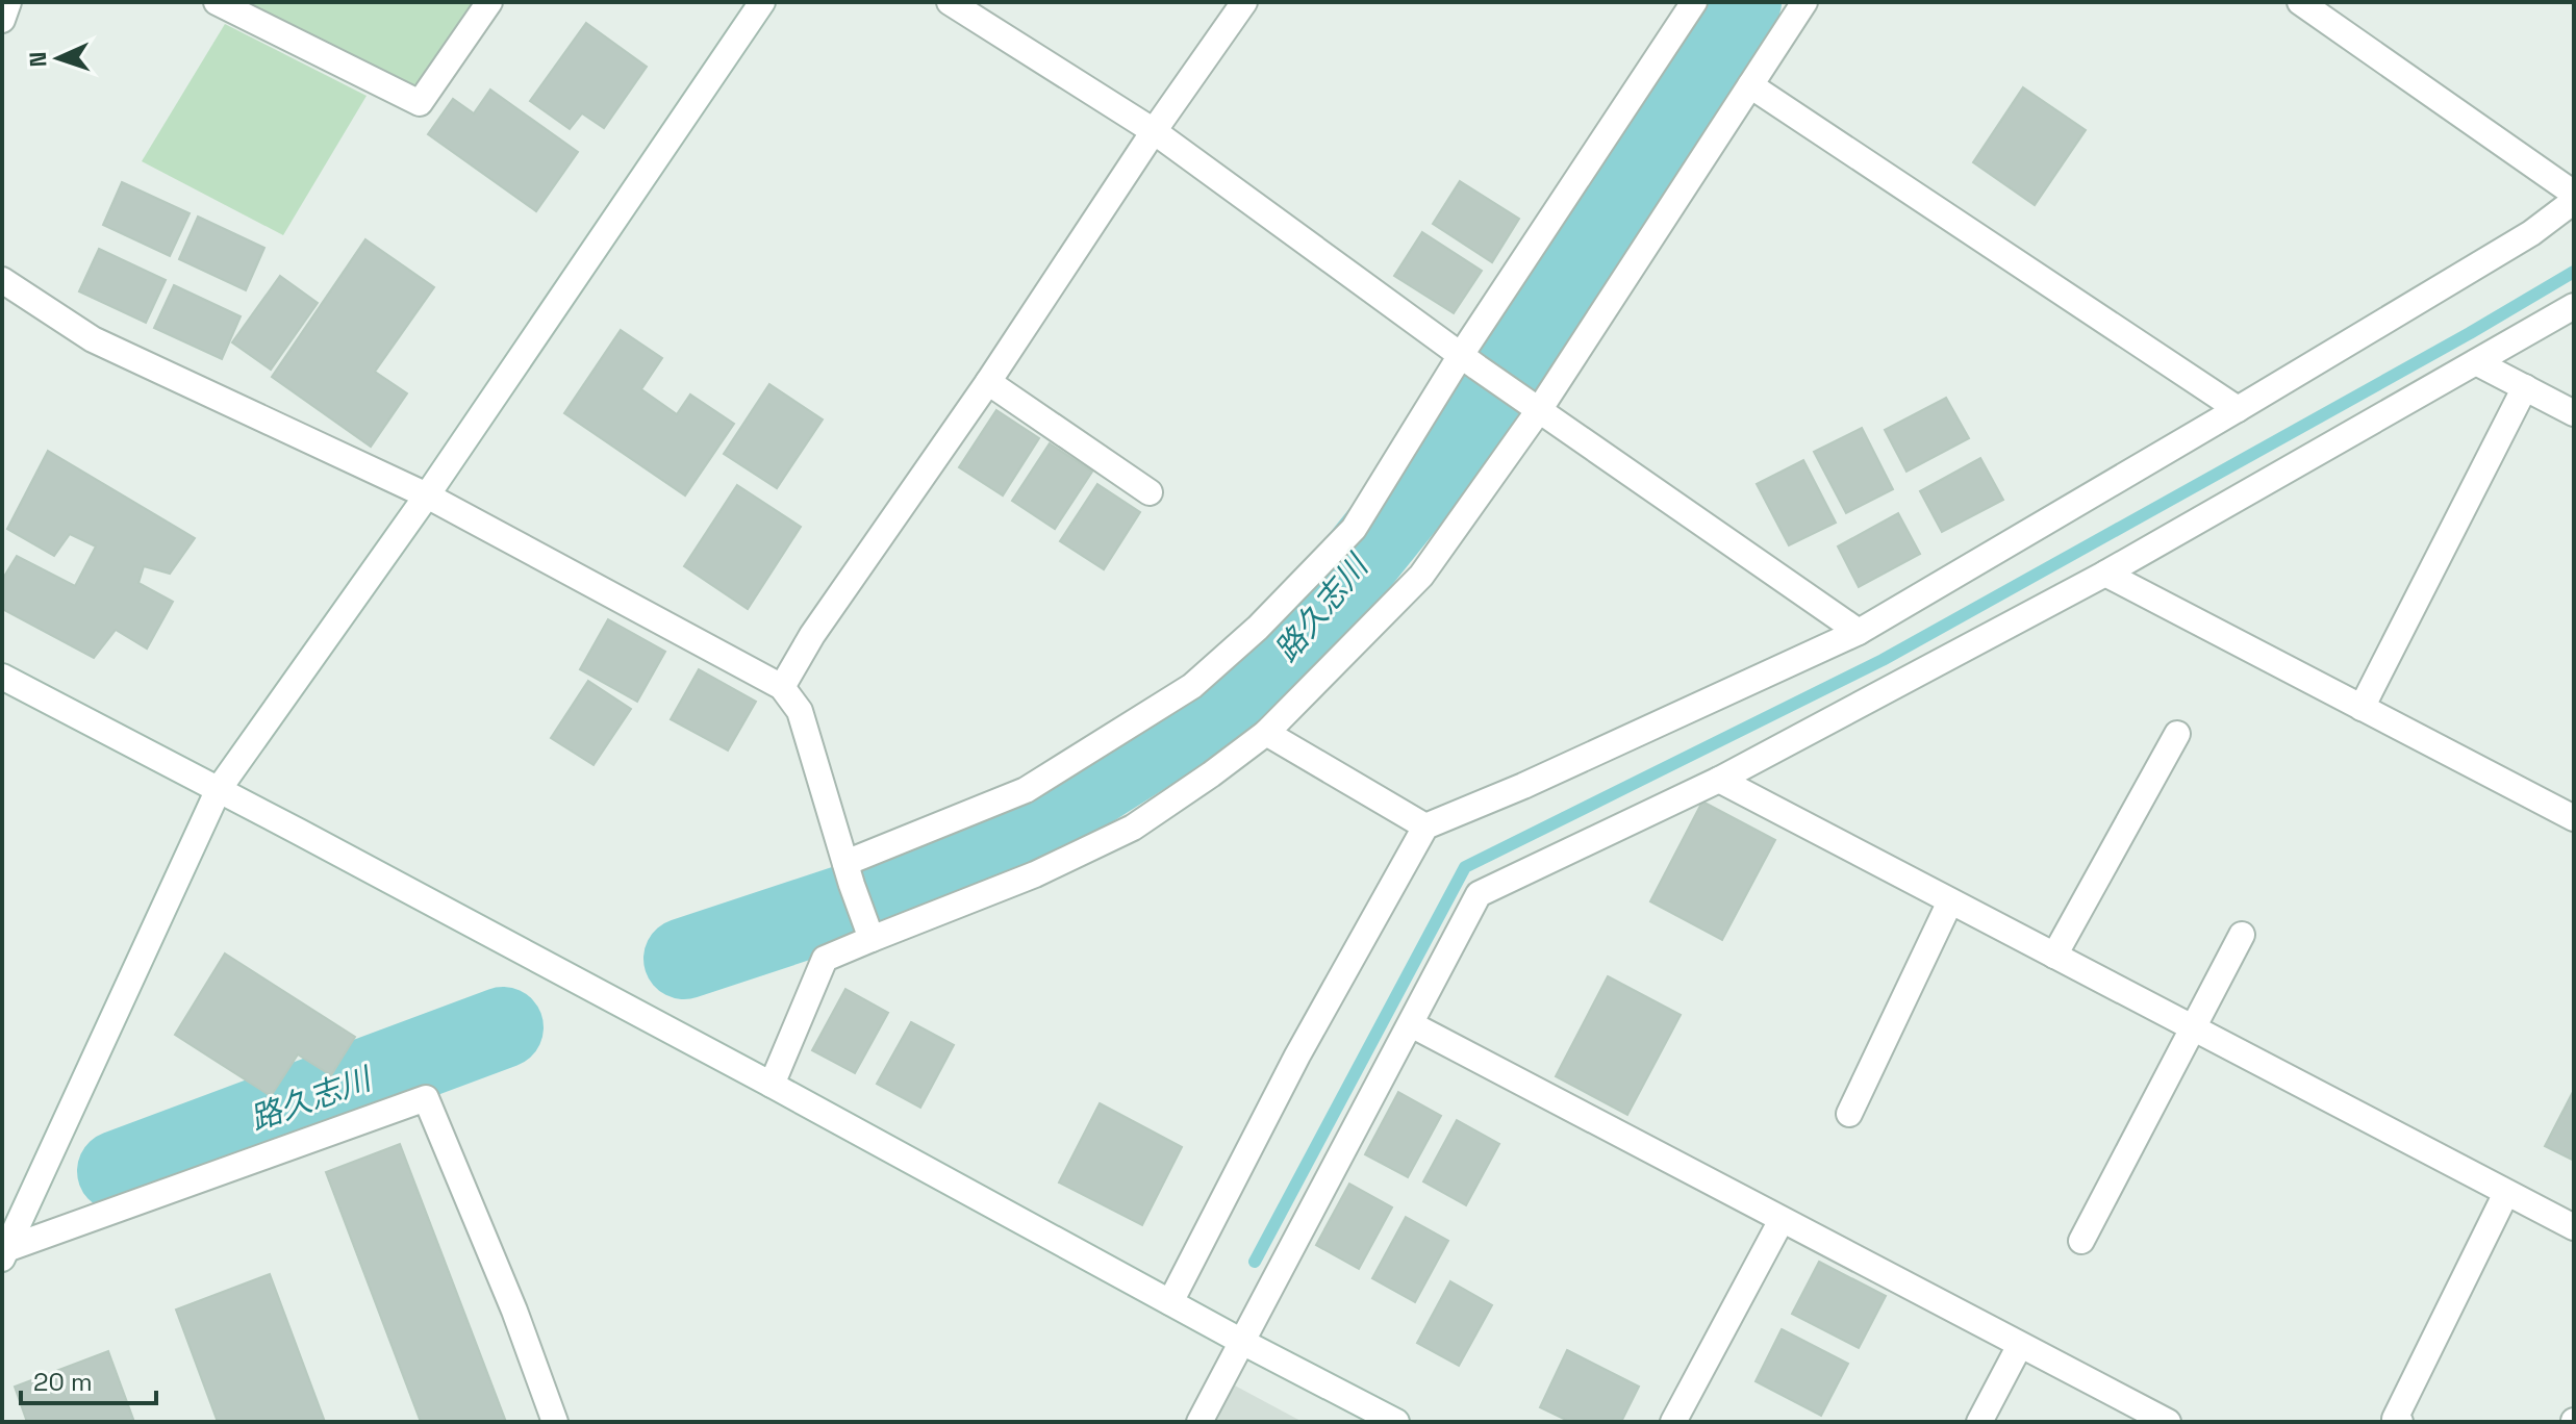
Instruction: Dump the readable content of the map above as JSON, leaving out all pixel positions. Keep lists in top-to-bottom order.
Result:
{
  "water": ["路久志川"],
  "scale_bar": "20 m",
  "north": "left"
}
